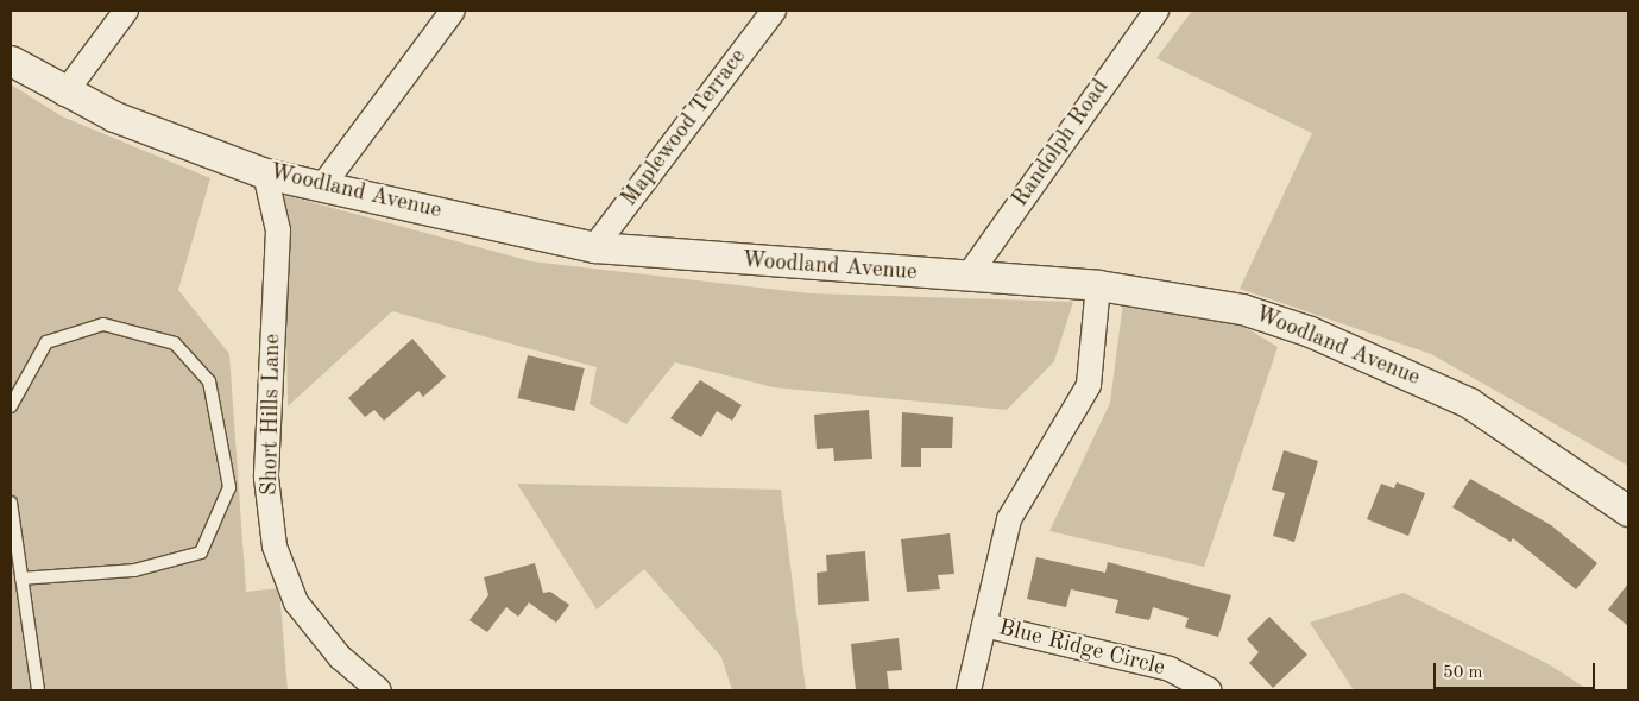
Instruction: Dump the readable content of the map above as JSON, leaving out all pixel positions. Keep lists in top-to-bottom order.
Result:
{
  "streets": {
    "street": [
      "Maplewood Terrace",
      "Randolph Road",
      "Woodland Avenue",
      "Short Hills Lane",
      "Blue Ridge Circle"
    ]
  },
  "crossings": [
    ["Maplewood Terrace", "Woodland Avenue"],
    ["Randolph Road", "Woodland Avenue"],
    ["Woodland Avenue", "Short Hills Lane"],
    ["Woodland Avenue", "Blue Ridge Circle"]
  ],
  "scale_bar": "50 m"
}
